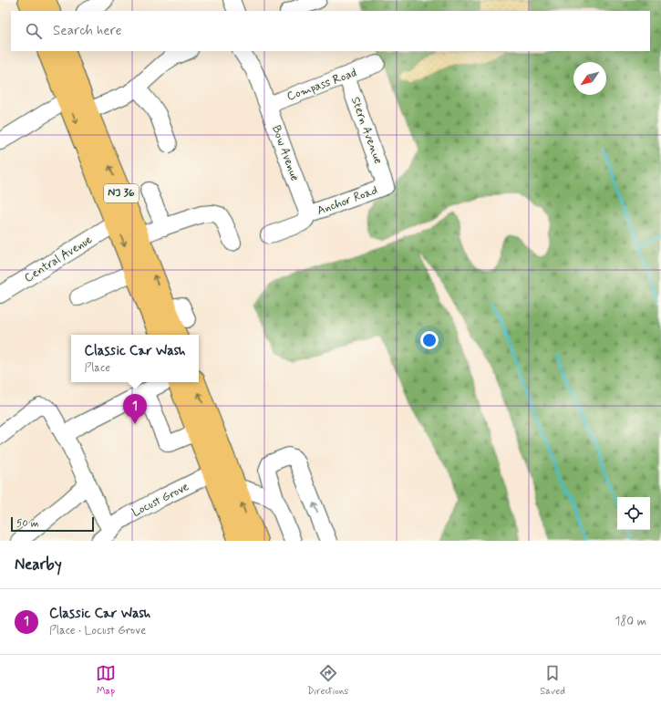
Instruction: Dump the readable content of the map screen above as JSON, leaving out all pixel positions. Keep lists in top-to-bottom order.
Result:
{
  "streets": {
    "highway": ["NJ 36"],
    "street": [
      "Compass Road",
      "Stern Avenue",
      "Bow Avenue",
      "Anchor Road",
      "Central Avenue",
      "Locust Grove"
    ]
  },
  "crossings": [
    ["Compass Road", "Stern Avenue"],
    ["Compass Road", "Bow Avenue"],
    ["Stern Avenue", "Anchor Road"],
    ["Bow Avenue", "Anchor Road"],
    ["NJ 36", "Central Avenue"]
  ],
  "scale_bar": "50 m",
  "north": "bottom left",
  "page": {
    "search": "Search here",
    "popup": ["Classic Car Wash", "Place"],
    "pins": "1",
    "scale": "50 m",
    "heading": "Nearby",
    "list": [
      {
        "mark": "1",
        "name": "Classic Car Wash",
        "note": "Place · Locust Grove",
        "value": "180 m"
      }
    ],
    "nav": ["Map", "Directions", "Saved"]
  }
}
